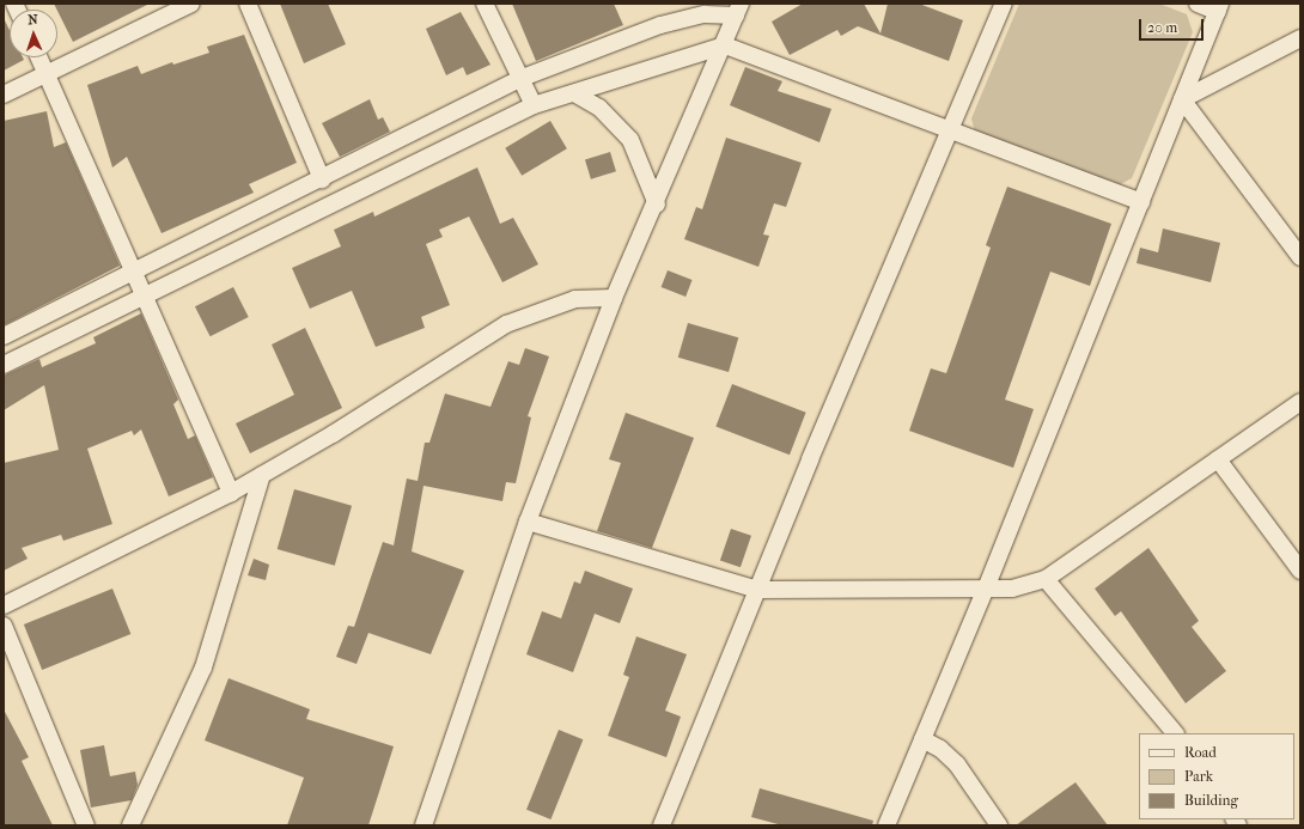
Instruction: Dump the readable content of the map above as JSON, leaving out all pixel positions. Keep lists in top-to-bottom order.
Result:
{
  "legend": ["Road", "Park", "Building"],
  "scale_bar": "20 m",
  "north": "top"
}
